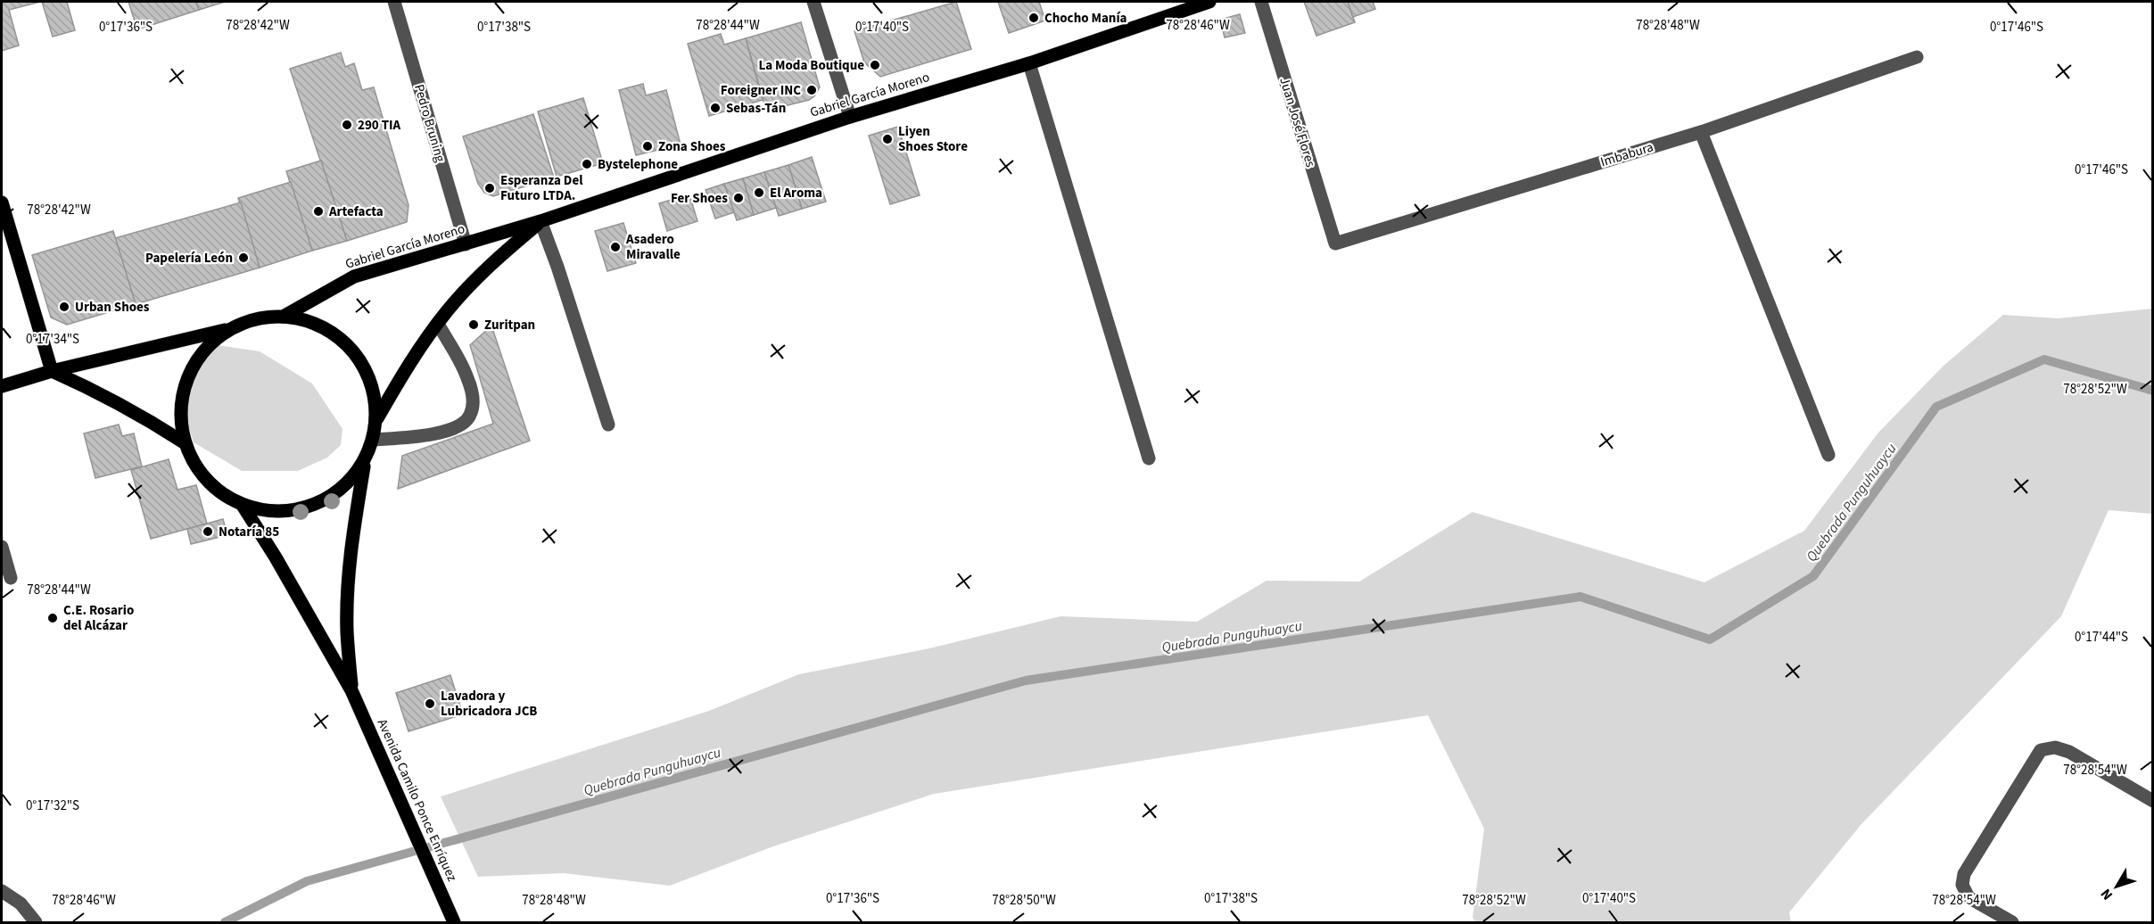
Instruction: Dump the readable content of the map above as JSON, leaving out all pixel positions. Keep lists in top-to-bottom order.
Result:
{
  "streets": {
    "main road": ["Gabriel García Moreno", "Avenida Camilo Ponce Enríquez"],
    "street": ["Juan José Flores", "Pedro Bruning", "Imbabura"]
  },
  "crossings": [
    ["Gabriel García Moreno", "Pedro Bruning"],
    ["Juan José Flores", "Imbabura"]
  ],
  "water": ["Quebrada Punguhuaycu"],
  "places": [
    "Chocho Manía",
    "La Moda Boutique",
    "Foreigner INC",
    "Sebas-Tán",
    "290 TIA",
    "Liyen Shoes Store",
    "Zona Shoes",
    "Bystelephone",
    "Esperanza Del Futuro LTDA.",
    "El Aroma",
    "Fer Shoes",
    "Artefacta",
    "Asadero Miravalle",
    "Papelería León",
    "Urban Shoes",
    "Zuritpan",
    "Notaría 85",
    "C.E. Rosario del Alcázar",
    "Lavadora y Lubricadora JCB"
  ],
  "north": "bottom left",
  "coordinates": [
    "78°28'42\"W",
    "78°28'44\"W",
    "78°28'46\"W",
    "78°28'48\"W",
    "0°17'36\"S",
    "0°17'38\"S",
    "0°17'40\"S",
    "0°17'46\"S",
    "0°17'34\"S",
    "78°28'52\"W",
    "0°17'44\"S",
    "78°28'54\"W",
    "0°17'32\"S",
    "78°28'50\"W"
  ]
}
